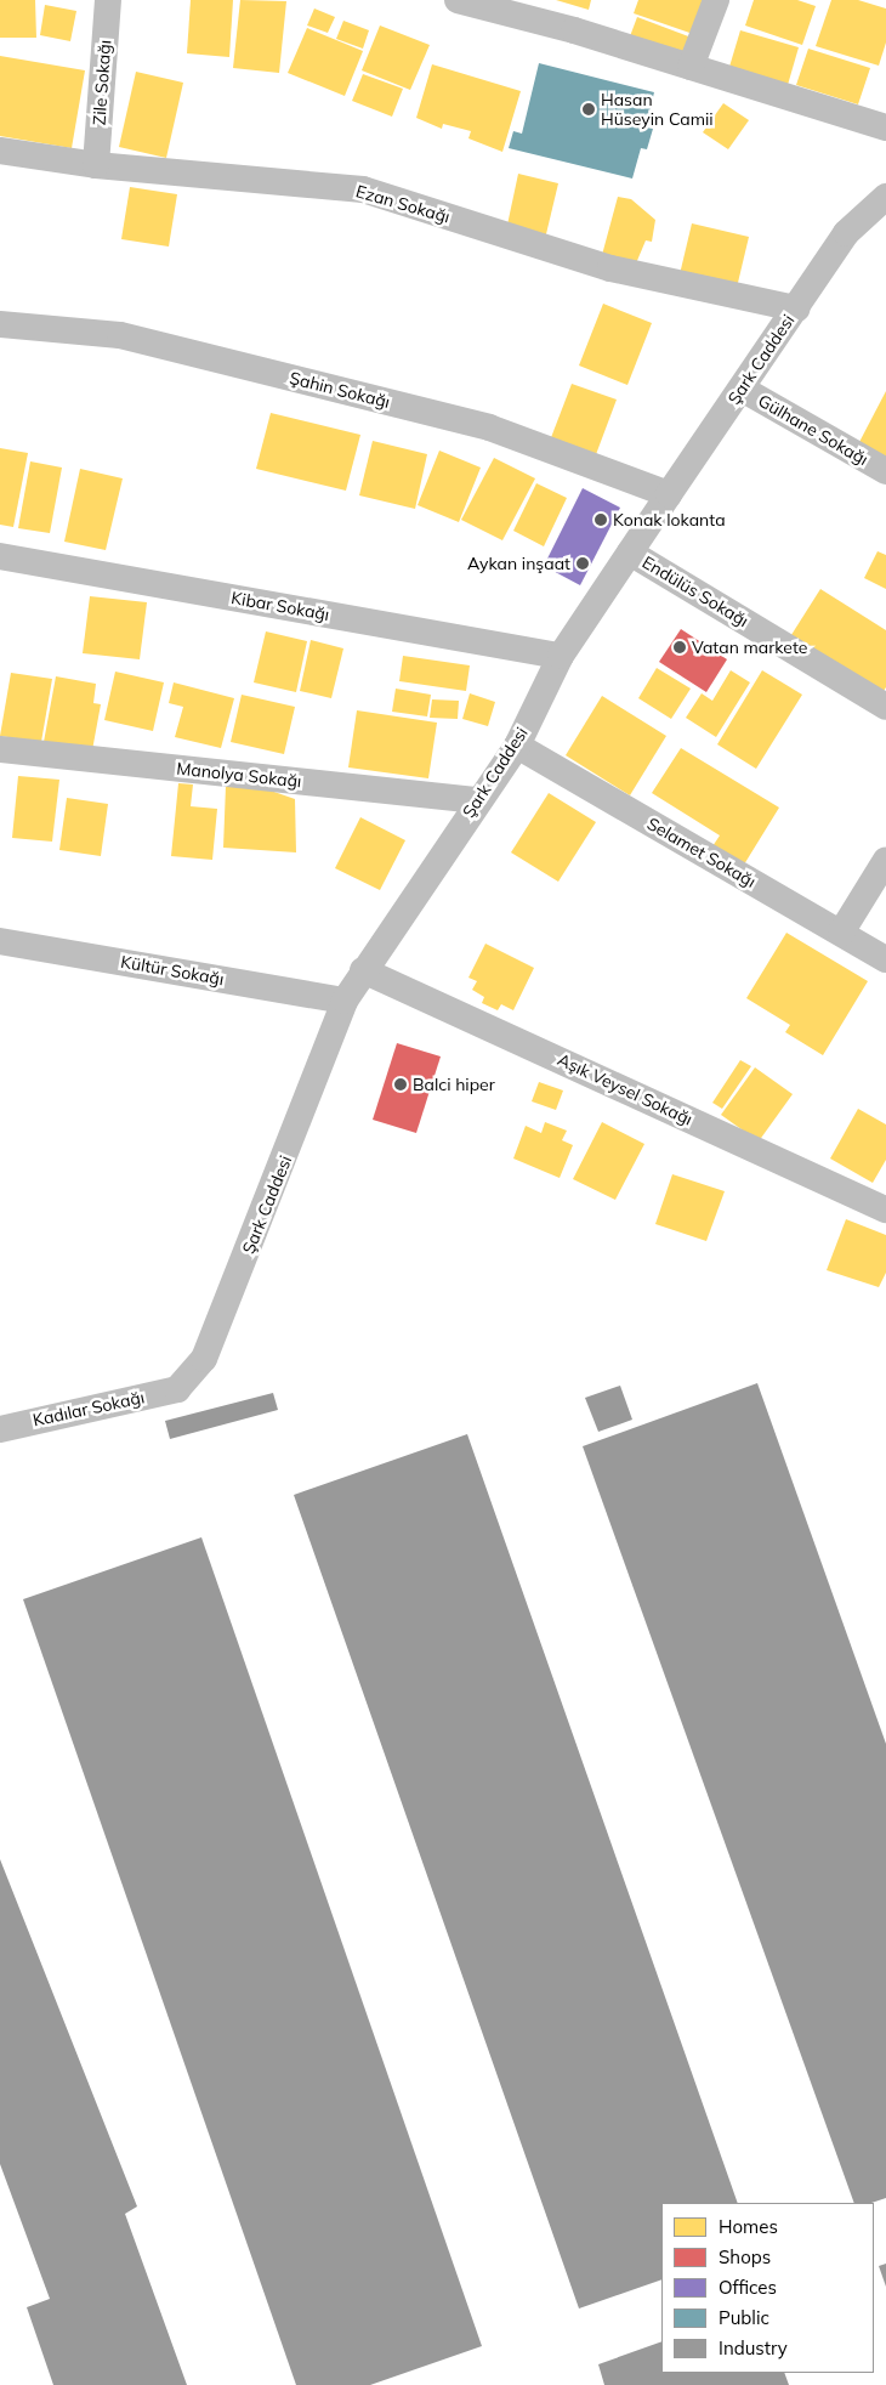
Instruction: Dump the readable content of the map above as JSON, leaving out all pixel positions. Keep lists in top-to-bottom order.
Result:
{
  "streets": {
    "street": [
      "Zile Sokağı",
      "Ezan Sokağı",
      "Şark Caddesi",
      "Şahin Sokağı",
      "Gülhane Sokağı",
      "Endülüs Sokağı",
      "Kibar Sokağı",
      "Manolya Sokağı",
      "Selamet Sokağı",
      "Kültür Sokağı",
      "Aşık Veysel Sokağı",
      "Kadılar Sokağı"
    ]
  },
  "crossings": [
    ["Zile Sokağı", "Ezan Sokağı"],
    ["Ezan Sokağı", "Şark Caddesi"],
    ["Şark Caddesi", "Şahin Sokağı"],
    ["Şark Caddesi", "Gülhane Sokağı"],
    ["Şark Caddesi", "Endülüs Sokağı"],
    ["Şark Caddesi", "Kibar Sokağı"],
    ["Şark Caddesi", "Manolya Sokağı"],
    ["Şark Caddesi", "Selamet Sokağı"],
    ["Şark Caddesi", "Kültür Sokağı"],
    ["Şark Caddesi", "Aşık Veysel Sokağı"],
    ["Şark Caddesi", "Kadılar Sokağı"]
  ],
  "places": [
    "Hasan Hüseyin Camii",
    "Konak lokanta",
    "Aykan inşaat",
    "Vatan markete",
    "Balci hiper"
  ],
  "legend": [
    "Homes",
    "Shops",
    "Offices",
    "Public",
    "Industry"
  ]
}
